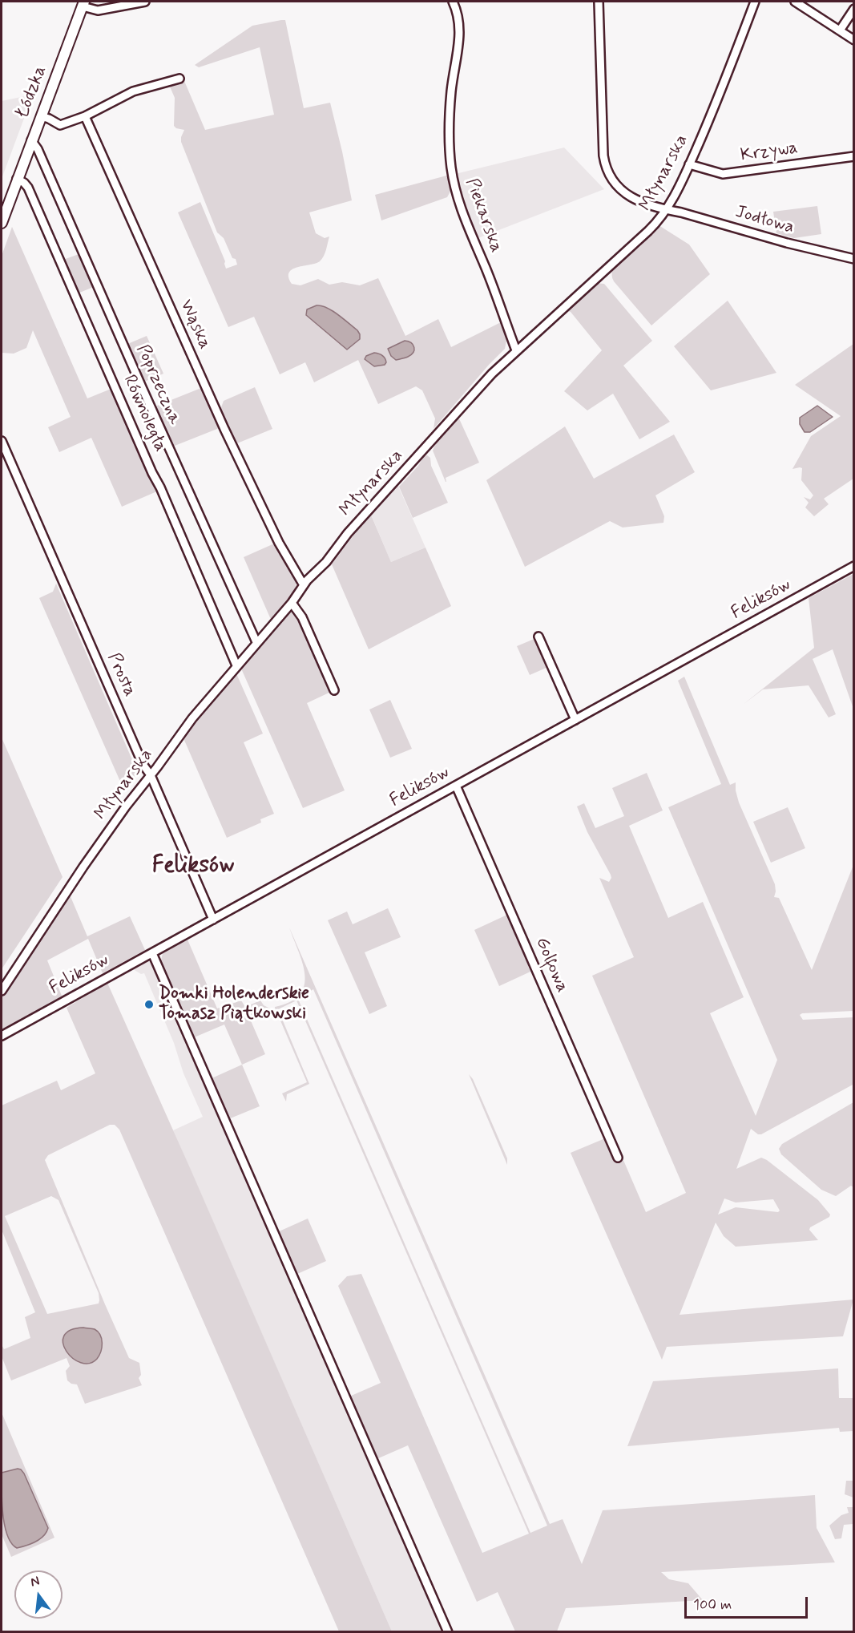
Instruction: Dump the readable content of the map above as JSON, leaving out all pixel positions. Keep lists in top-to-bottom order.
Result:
{
  "streets": {
    "main road": ["Łódzka"],
    "street": [
      "Krzywa",
      "Młynarska",
      "Piekarska",
      "Jodłowa",
      "Wąska",
      "Poprzeczna",
      "Równoległa",
      "Feliksów",
      "Prosta",
      "Golfowa"
    ]
  },
  "crossings": [
    ["Łódzka", "Poprzeczna"],
    ["Łódzka", "Równoległa"],
    ["Krzywa", "Młynarska"],
    ["Młynarska", "Piekarska"],
    ["Młynarska", "Jodłowa"],
    ["Młynarska", "Wąska"],
    ["Młynarska", "Poprzeczna"],
    ["Młynarska", "Równoległa"],
    ["Młynarska", "Prosta"],
    ["Feliksów", "Prosta"],
    ["Feliksów", "Golfowa"]
  ],
  "districts": ["Feliksów"],
  "places": ["Domki Holenderskie Tomasz Piątkowski"],
  "scale_bar": "100 m",
  "north": "top"
}
